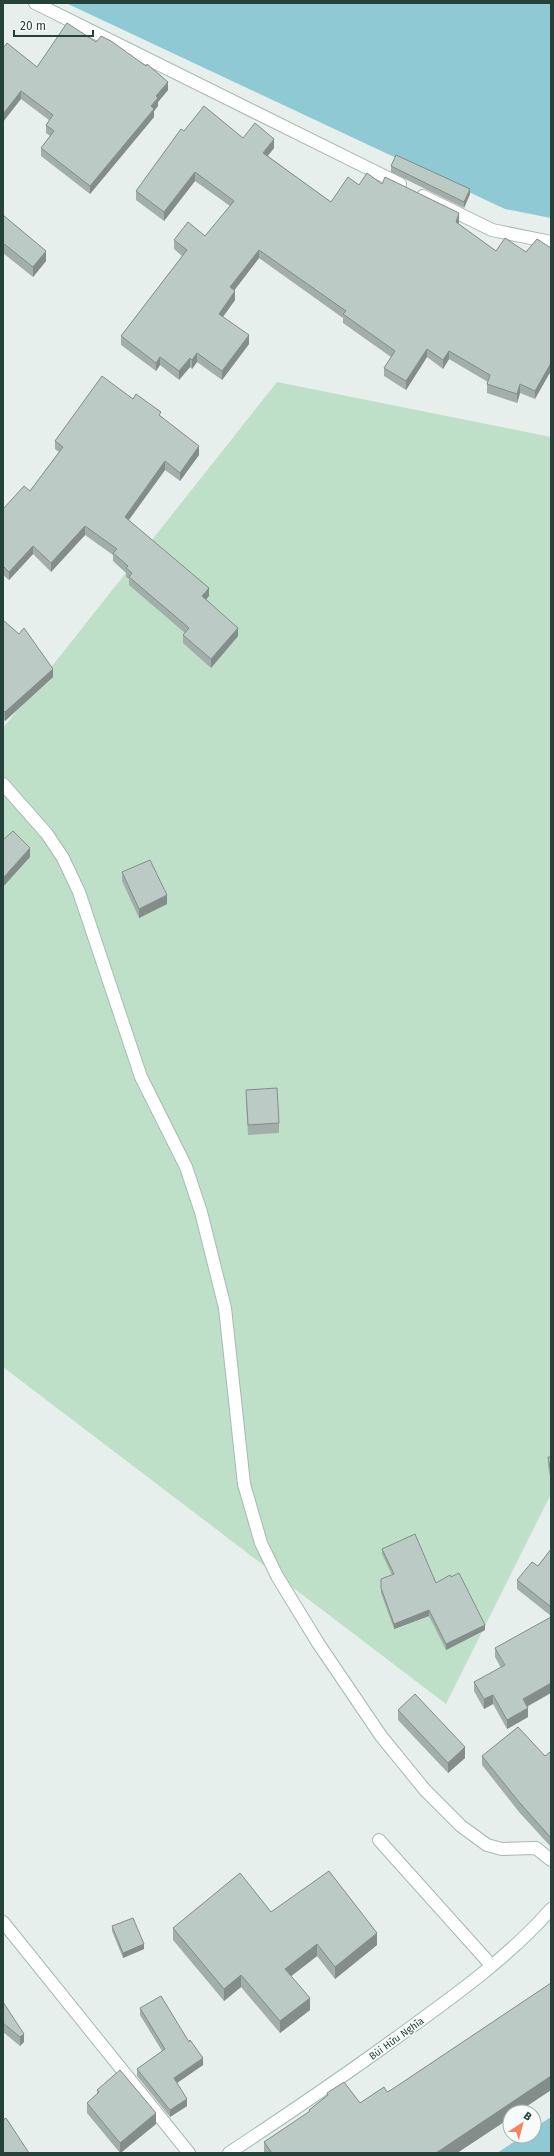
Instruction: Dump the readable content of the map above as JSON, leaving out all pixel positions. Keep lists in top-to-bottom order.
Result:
{
  "streets": {
    "street": ["Bùi Hữu Nghĩa"]
  },
  "scale_bar": "20 m",
  "north": "top right"
}
